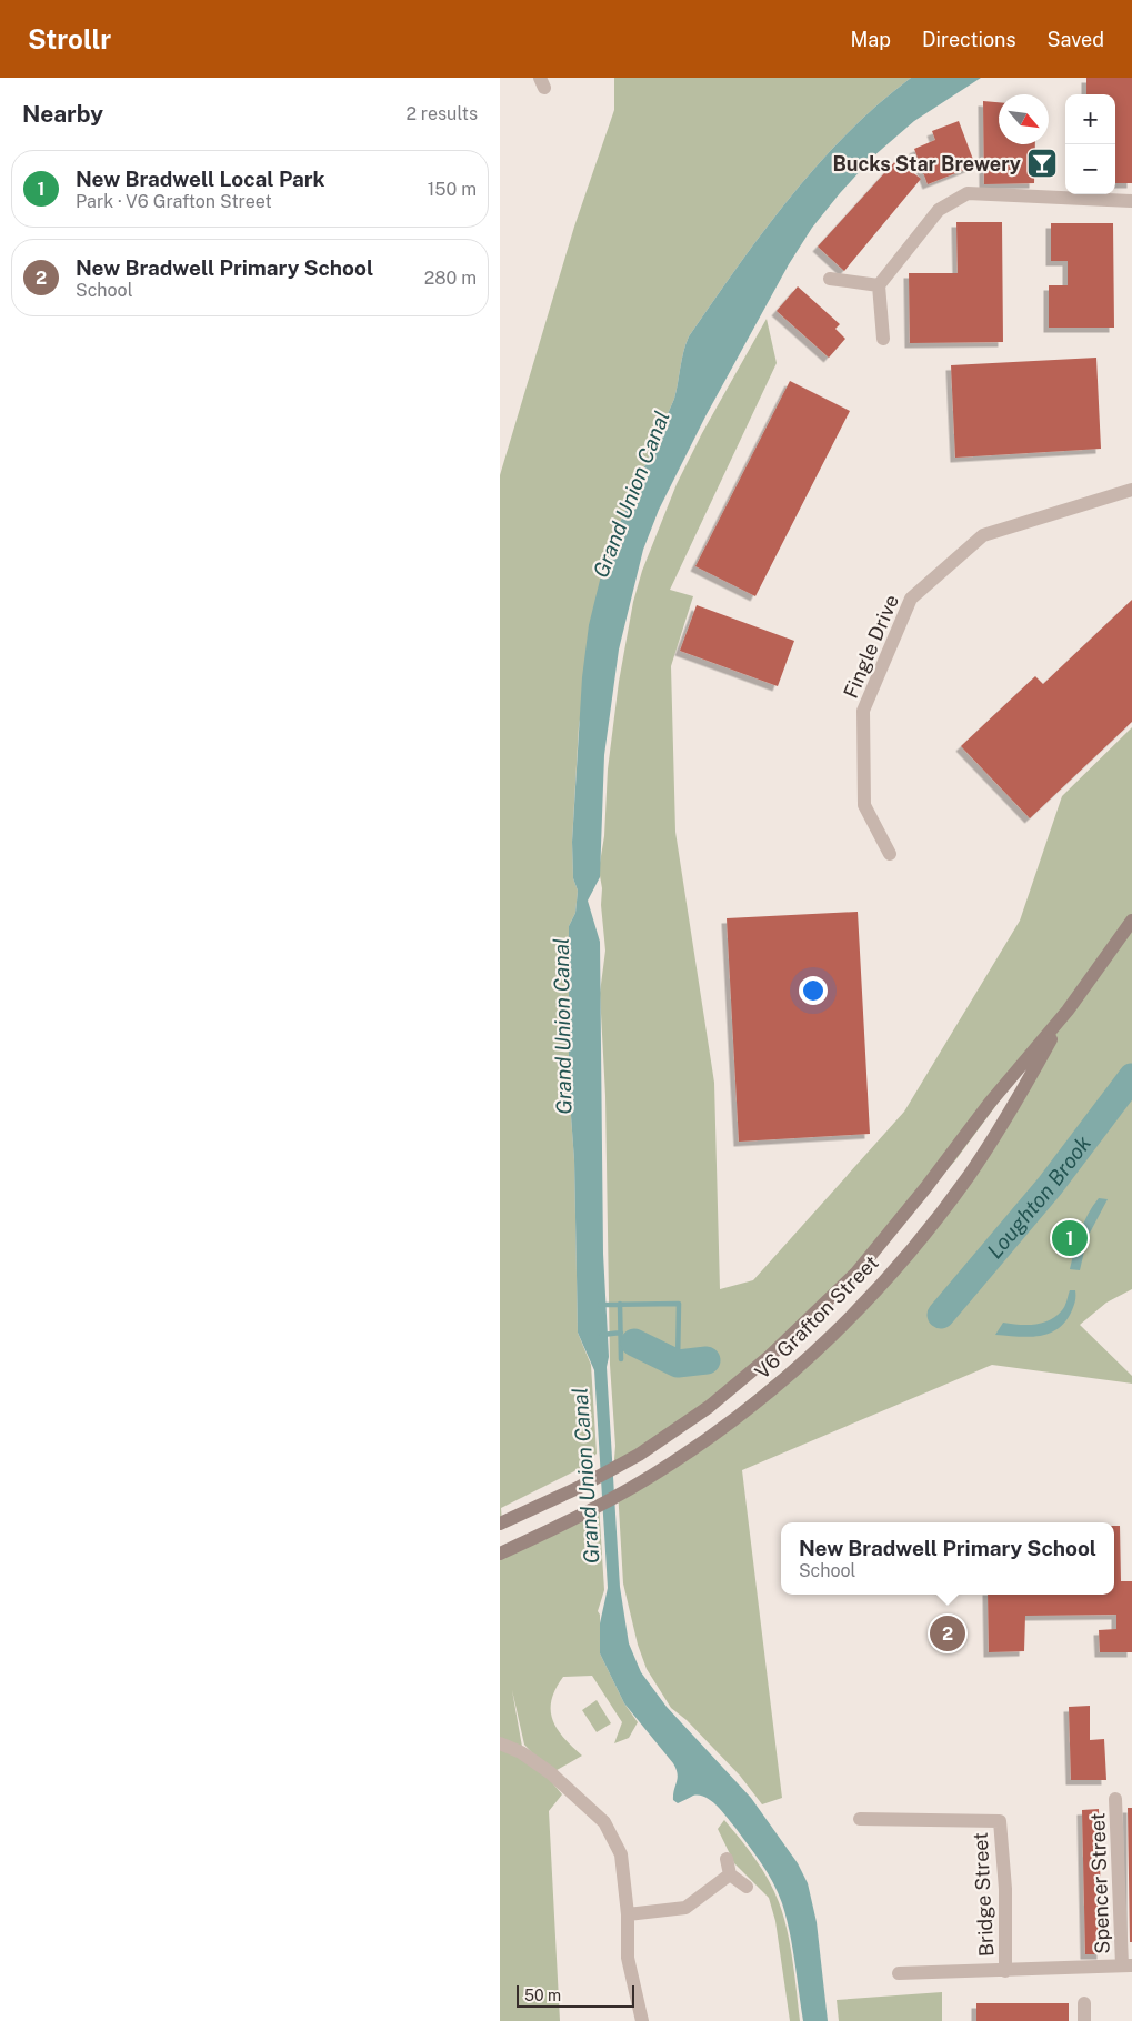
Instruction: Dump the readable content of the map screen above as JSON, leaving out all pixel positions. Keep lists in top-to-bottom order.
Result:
{
  "streets": {
    "street": [
      "Fingle Drive",
      "V6 Grafton Street",
      "Spencer Street",
      "Bridge Street"
    ]
  },
  "water": ["Grand Union Canal", "Loughton Brook"],
  "places": {
    "bar": ["Bucks Star Brewery"]
  },
  "scale_bar": "50 m",
  "north": "bottom right",
  "page": {
    "header": "Strollr",
    "nav": ["Map", "Directions", "Saved"],
    "heading": ["Nearby", "2 results"],
    "map_buttons": ["+", "−"],
    "list": [
      {
        "mark": "1",
        "name": "New Bradwell Local Park",
        "note": "Park · V6 Grafton Street",
        "value": "150 m"
      },
      {
        "mark": "2",
        "name": "New Bradwell Primary School",
        "note": "School",
        "value": "280 m"
      }
    ],
    "pins": ["1", "2"],
    "popup": ["New Bradwell Primary School", "School"],
    "scale": "50 m"
  }
}
